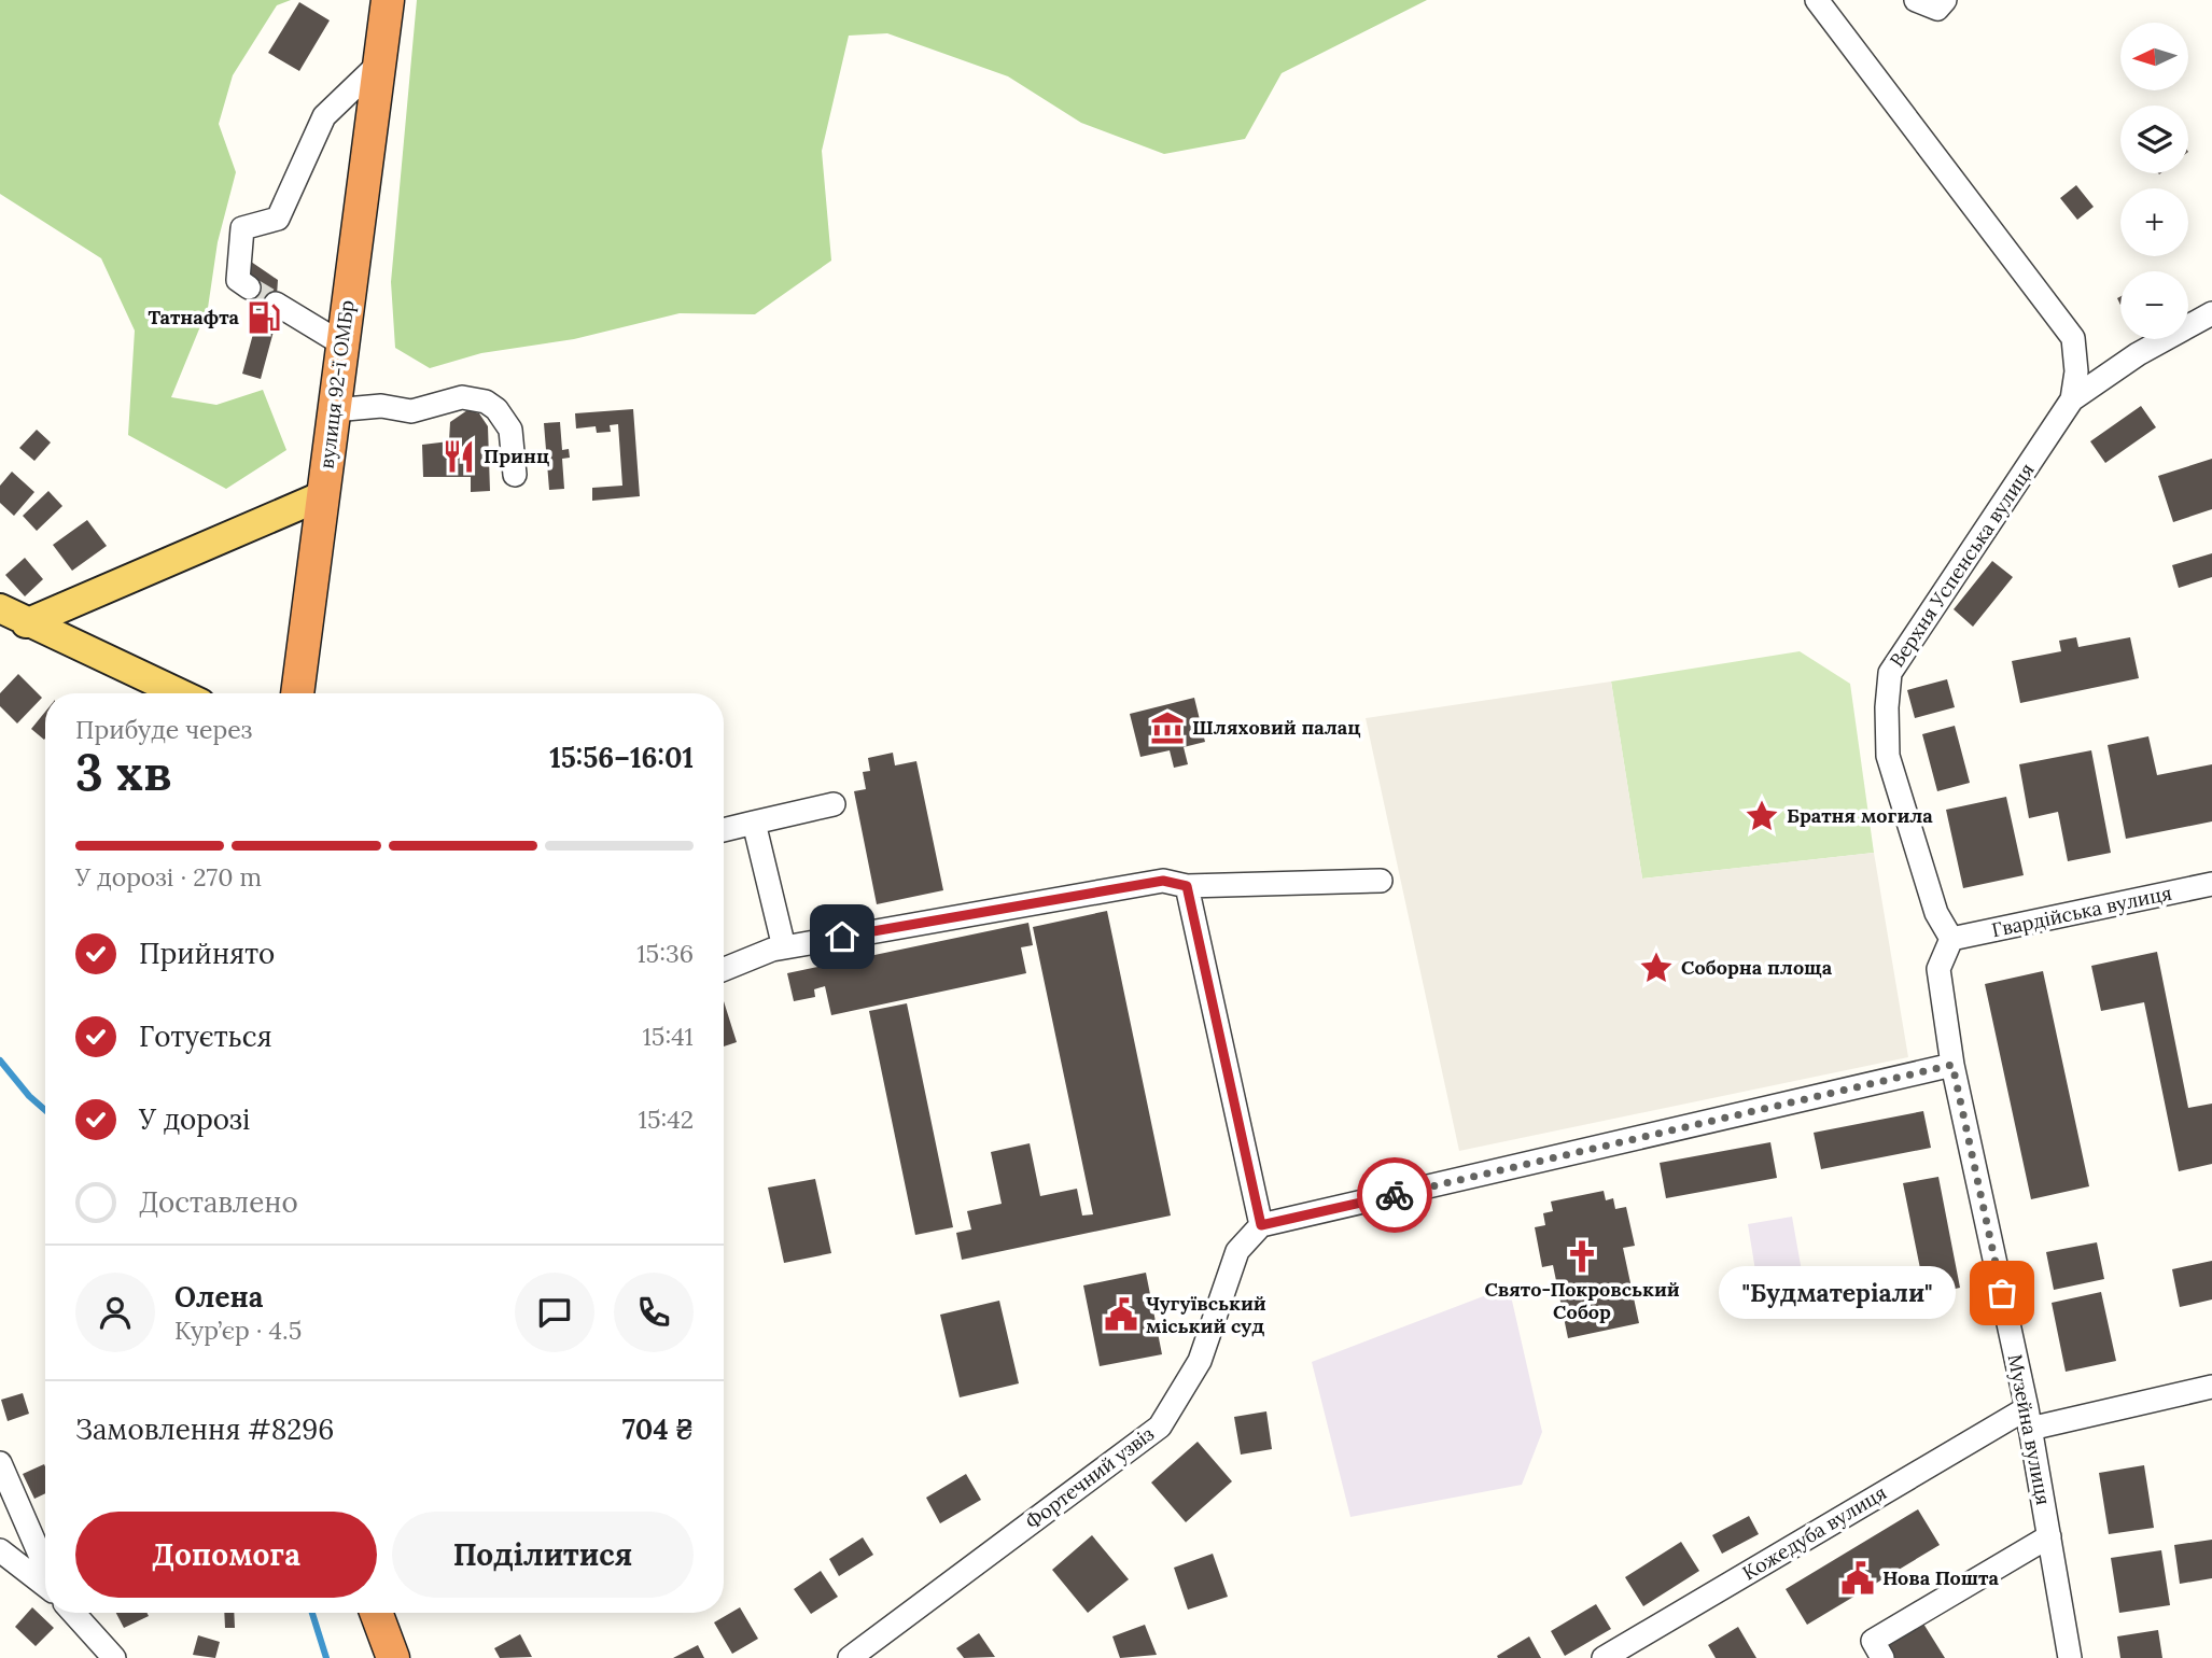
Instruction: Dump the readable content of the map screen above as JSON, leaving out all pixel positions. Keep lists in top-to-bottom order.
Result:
{
  "streets": {
    "highway": ["вулиця 92-ї ОМБр"],
    "street": [
      "Верхня Успенська вулиця",
      "Гвардійська вулиця",
      "Музейна вулиця",
      "Фортечний узвіз",
      "Кожедуба вулиця"
    ]
  },
  "crossings": [
    ["Верхня Успенська вулиця", "Гвардійська вулиця"],
    ["Верхня Успенська вулиця", "Музейна вулиця"],
    ["Гвардійська вулиця", "Музейна вулиця"],
    ["Музейна вулиця", "Кожедуба вулиця"]
  ],
  "places": {
    "fuel station": ["Татнафта"],
    "restaurant": ["Принц"],
    "museum": ["Шляховий палац"],
    "place": ["Братня могила", "Соборна площа"],
    "church": ["Свято-Покровський Собор"],
    "other": ["\"Будматеріали\""],
    "public building": ["Чугуївський міський суд", "Нова Пошта"]
  },
  "north": "left",
  "page": {
    "map_buttons": ["+", "−"],
    "heading": ["3 хв", "Прибуде через", "15:56–16:01"],
    "panel": [
      "Олена",
      "Кур’єр · 4.5",
      "Замовлення #8296",
      "704 ₴"
    ],
    "bar": "У дорозі · 270 m",
    "list": [
      ["Прийнято", "15:36"],
      ["Готується", "15:41"],
      ["У дорозі", "15:42"],
      "Доставлено"
    ],
    "bubble": "\"Будматеріали\"",
    "buttons": ["Допомога", "Поділитися"]
  }
}
